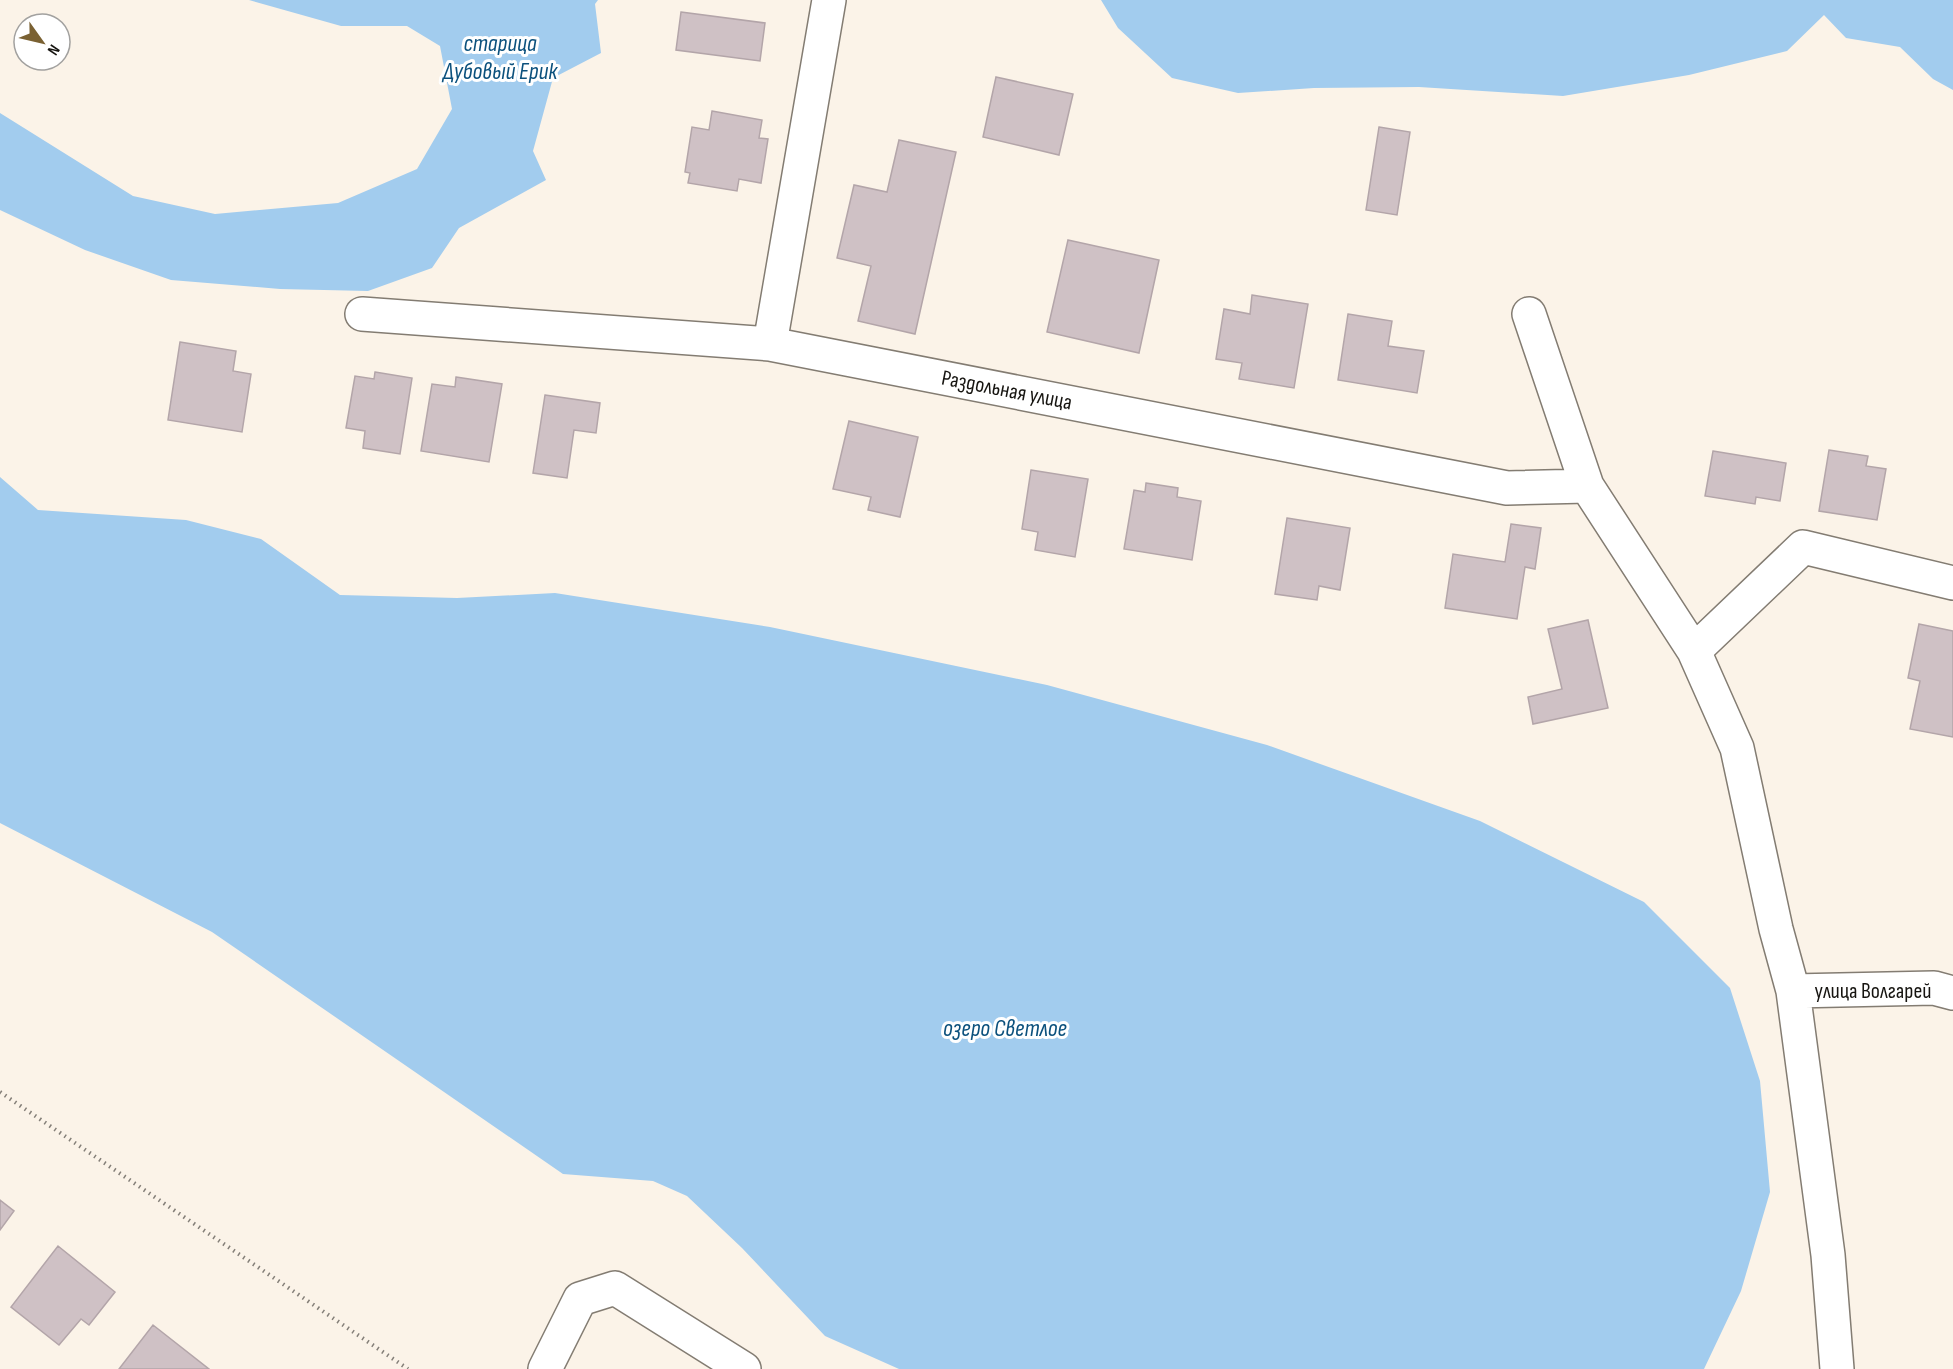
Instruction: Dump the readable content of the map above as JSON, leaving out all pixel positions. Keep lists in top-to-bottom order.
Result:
{
  "streets": {
    "street": ["Раздольная улица", "улица Волгарей"]
  },
  "water": ["старица Дубовый Ерик", "озеро Светлое"],
  "north": "bottom right"
}
